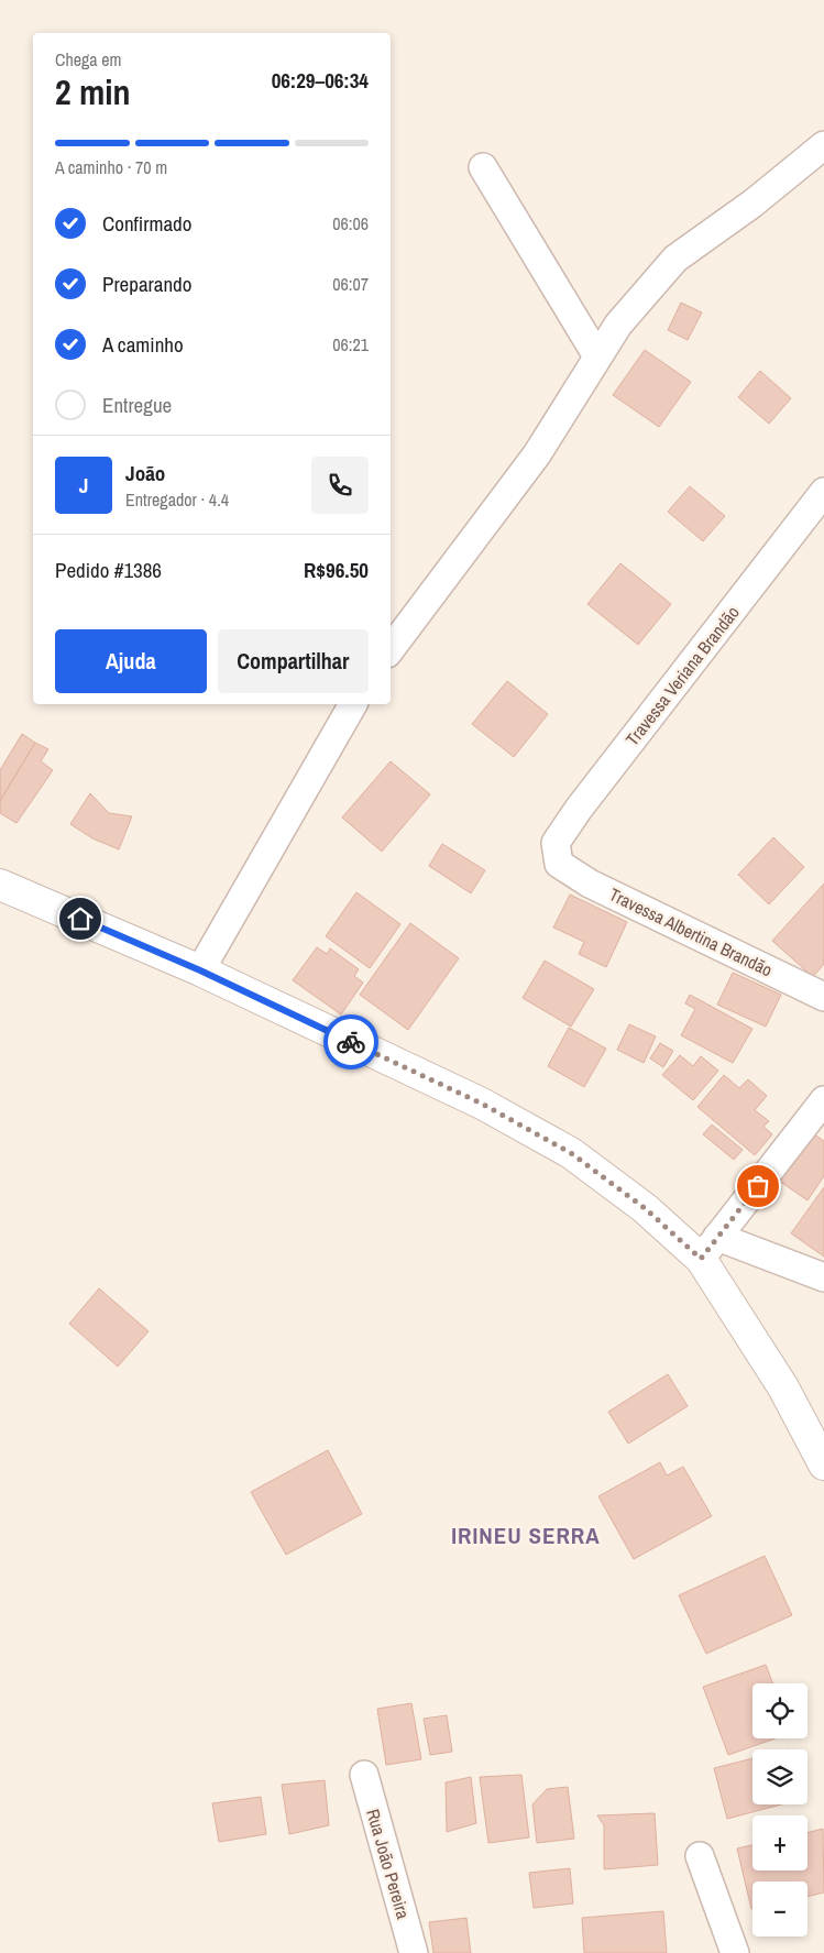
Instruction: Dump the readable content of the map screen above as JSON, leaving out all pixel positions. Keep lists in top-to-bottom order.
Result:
{
  "streets": {
    "street": ["Travessa Veriana Brandão", "Travessa Albertina Brandão", "Rua João Pereira"]
  },
  "crossings": [
    ["Travessa Veriana Brandão", "Travessa Albertina Brandão"]
  ],
  "districts": ["IRINEU SERRA"],
  "page": {
    "heading": ["2 min", "Chega em", "06:29–06:34"],
    "panel": [
      "João",
      "Entregador · 4.4",
      "Pedido #1386",
      "R$96.50"
    ],
    "bar": "A caminho · 70 m",
    "list": [
      ["Confirmado", "06:06"],
      ["Preparando", "06:07"],
      ["A caminho", "06:21"],
      "Entregue"
    ],
    "round": "J",
    "buttons": ["Ajuda", "Compartilhar"],
    "map_buttons": ["+", "−"]
  }
}
